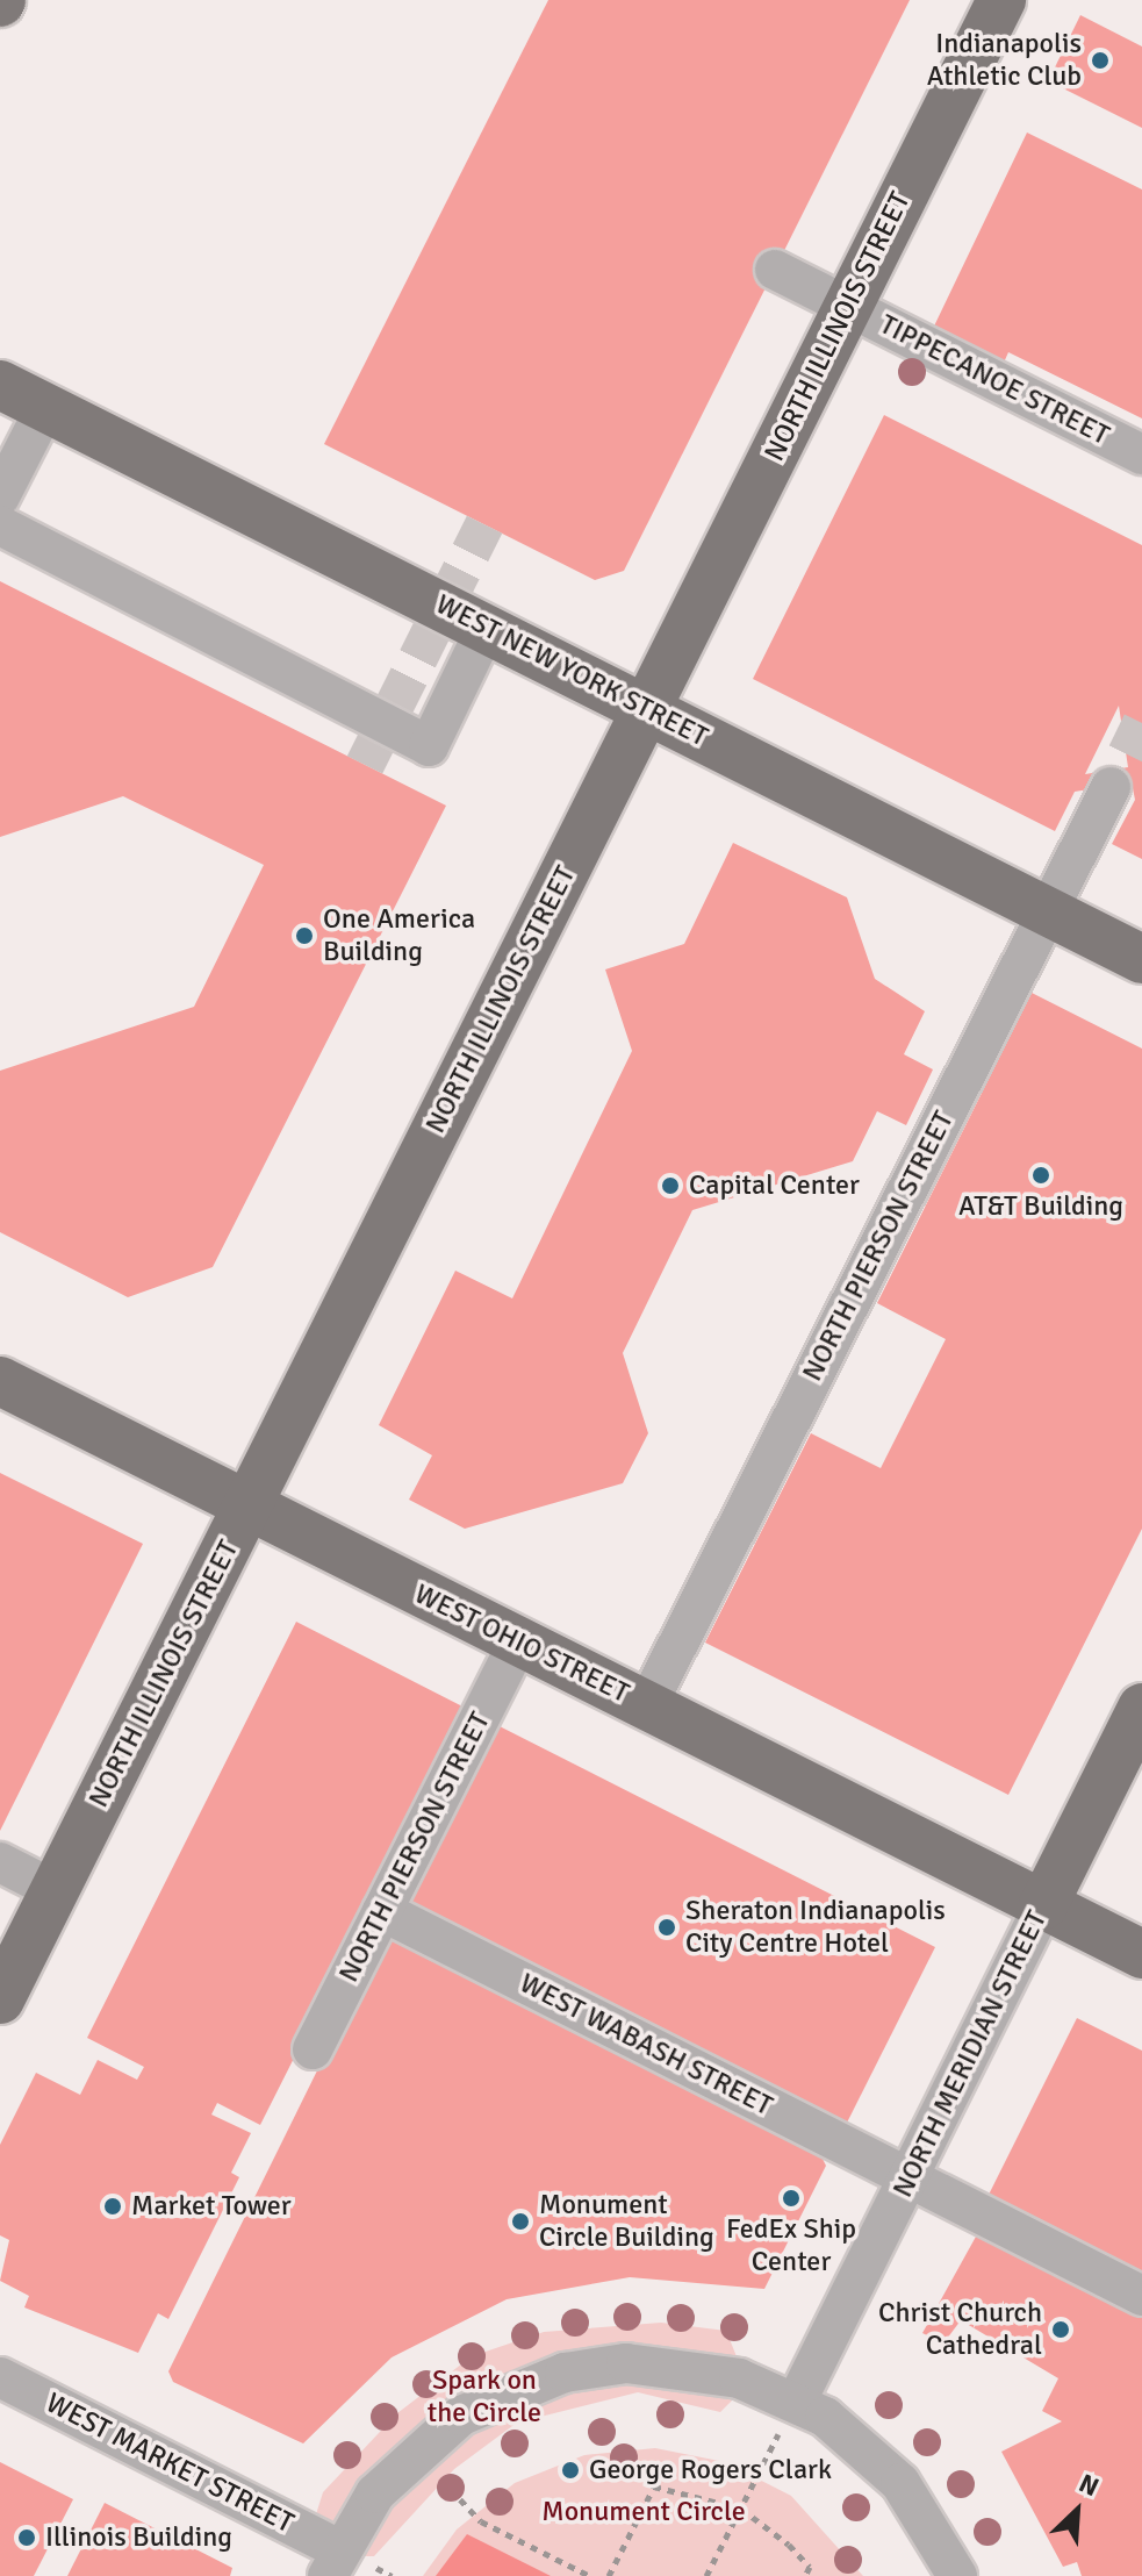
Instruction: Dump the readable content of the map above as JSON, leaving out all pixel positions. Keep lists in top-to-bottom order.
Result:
{
  "streets": {
    "main road": [
      "NORTH ILLINOIS STREET",
      "WEST NEW YORK STREET",
      "WEST OHIO STREET",
      "NORTH MERIDIAN STREET"
    ],
    "street": [
      "TIPPECANOE STREET",
      "NORTH PIERSON STREET",
      "WEST WABASH STREET",
      "WEST MARKET STREET"
    ]
  },
  "crossings": [
    ["NORTH ILLINOIS STREET", "TIPPECANOE STREET"],
    ["NORTH ILLINOIS STREET", "WEST NEW YORK STREET"],
    ["NORTH ILLINOIS STREET", "WEST OHIO STREET"],
    ["WEST NEW YORK STREET", "NORTH PIERSON STREET"],
    ["NORTH PIERSON STREET", "WEST OHIO STREET"],
    ["NORTH PIERSON STREET", "WEST WABASH STREET"],
    ["WEST OHIO STREET", "NORTH MERIDIAN STREET"],
    ["WEST WABASH STREET", "NORTH MERIDIAN STREET"]
  ],
  "parks": ["Spark on the Circle", "Monument Circle"],
  "places": [
    "Indianapolis Athletic Club",
    "One America Building",
    "AT&T Building",
    "Capital Center",
    "Sheraton Indianapolis City Centre Hotel",
    "FedEx Ship Center",
    "Market Tower",
    "Monument Circle Building",
    "Christ Church Cathedral",
    "George Rogers Clark",
    "Illinois Building"
  ],
  "north": "top right"
}
